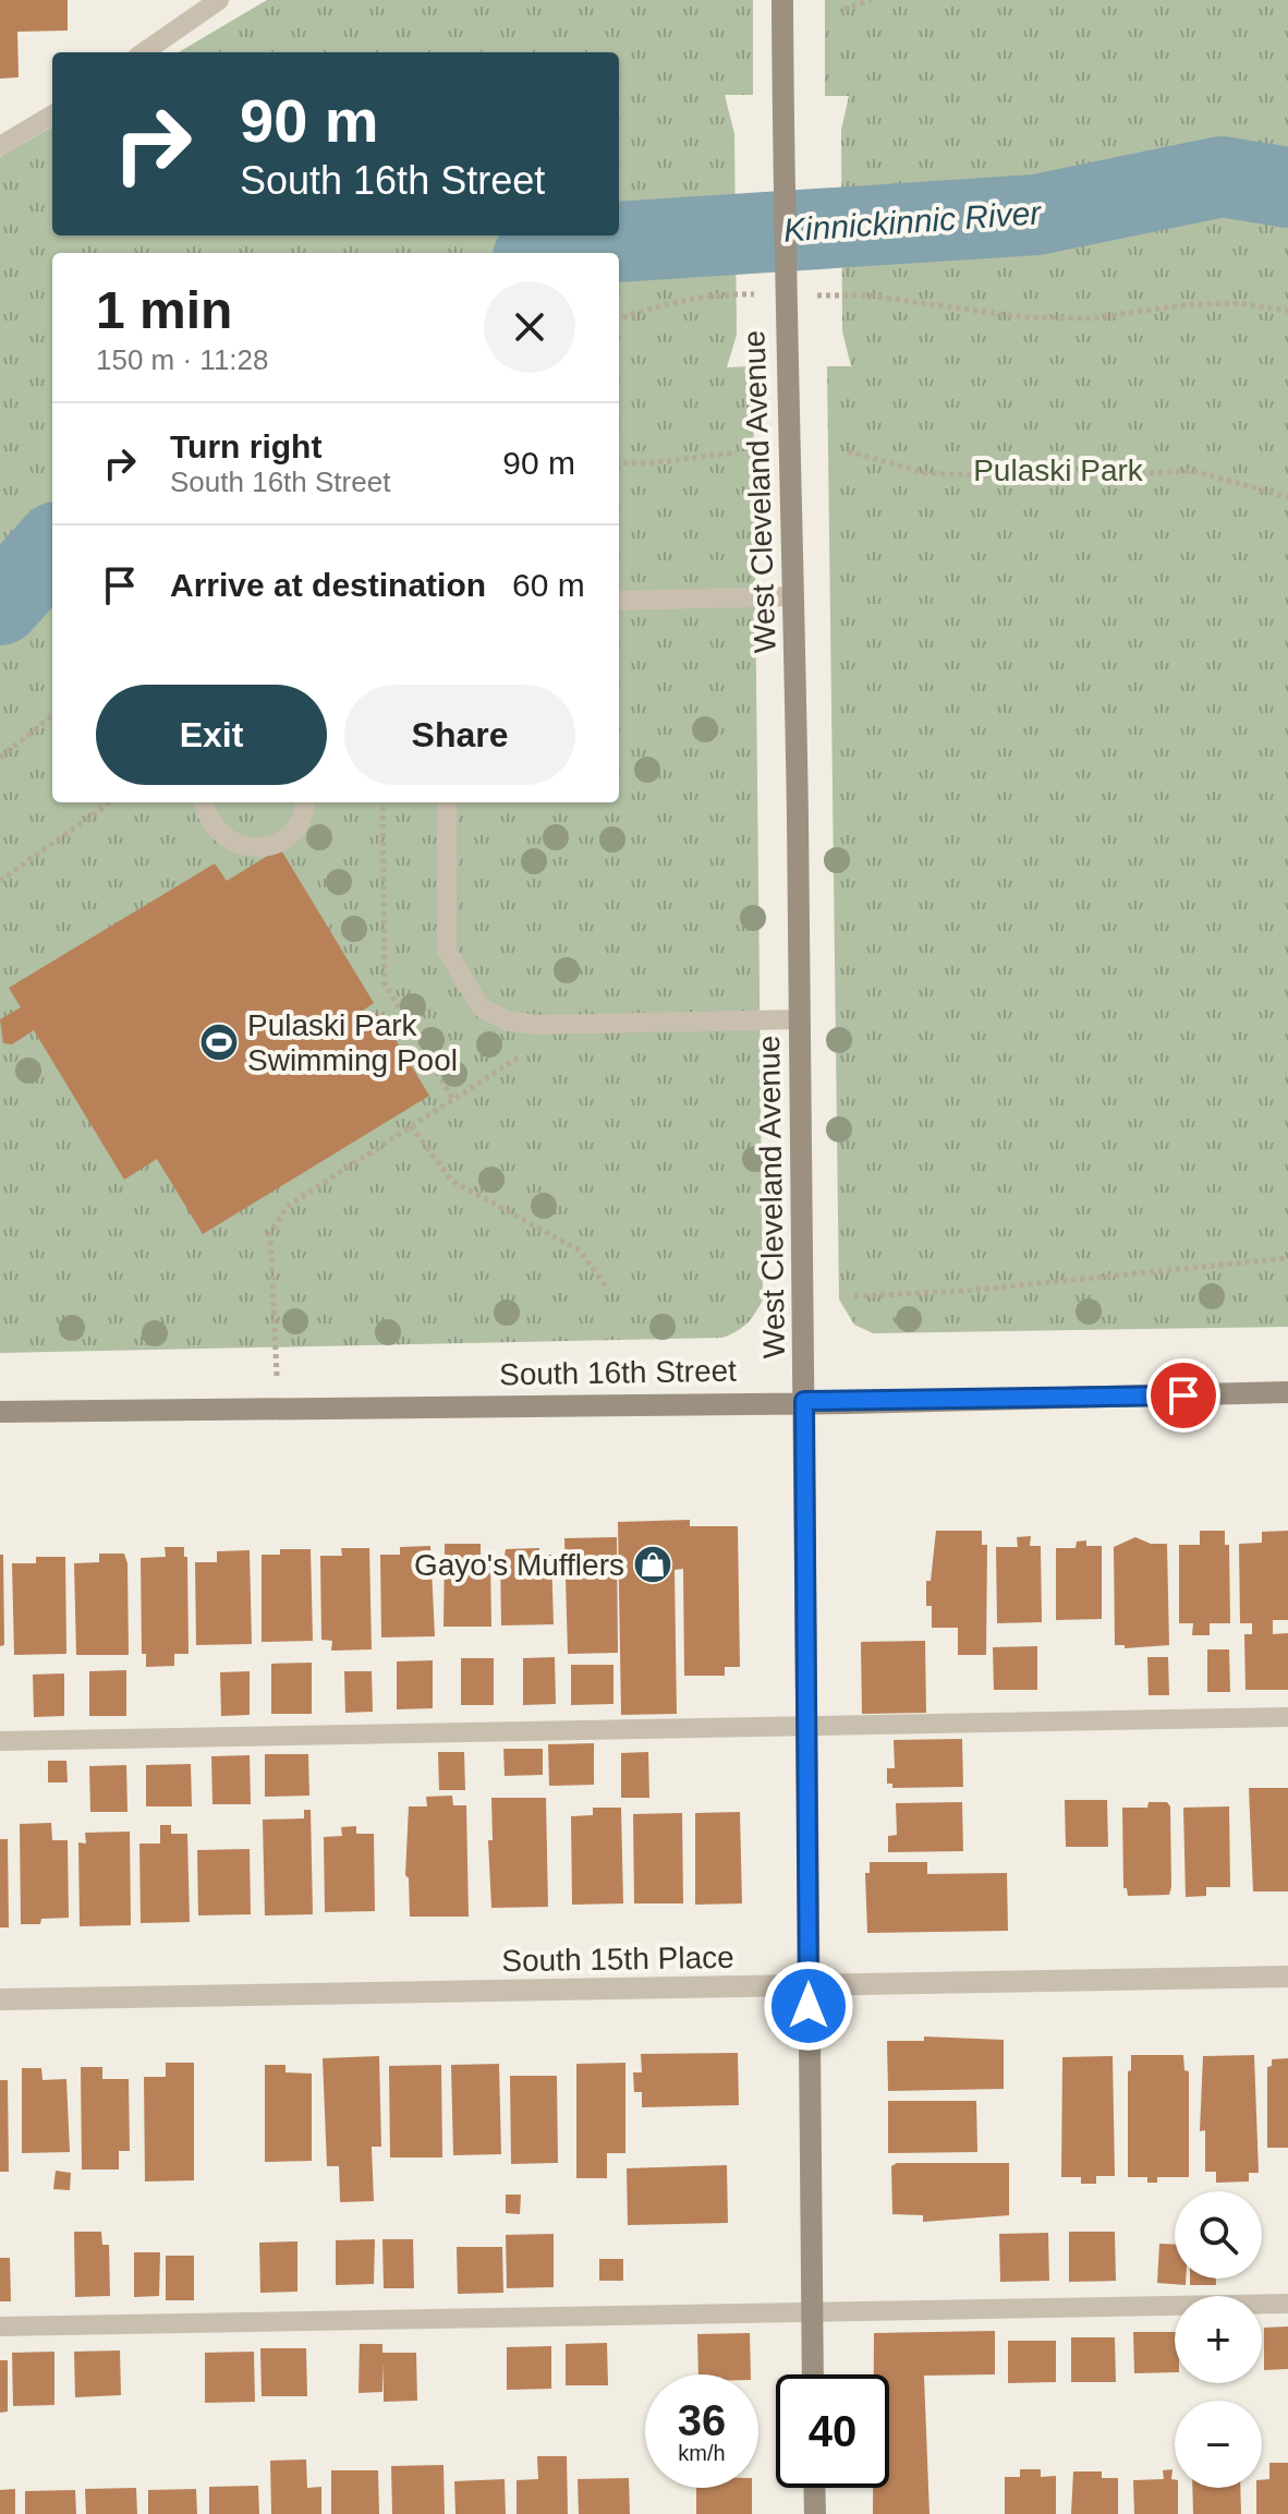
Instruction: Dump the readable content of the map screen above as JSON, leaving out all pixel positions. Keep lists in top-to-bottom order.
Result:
{
  "streets": {
    "street": ["West Cleveland Avenue", "South 16th Street", "South 15th Place"]
  },
  "crossings": [
    ["West Cleveland Avenue", "South 16th Street"],
    ["West Cleveland Avenue", "South 15th Place"]
  ],
  "water": ["Kinnickinnic River"],
  "parks": ["Pulaski Park"],
  "places": {
    "sports": ["Pulaski Park Swimming Pool"],
    "shop": ["Gayo's Mufflers"]
  },
  "page": {
    "turn": ["90 m", "South 16th Street"],
    "heading": ["1 min", "150 m · 11:28"],
    "list": [
      {
        "name": "Turn right",
        "note": "South 16th Street",
        "value": "90 m"
      },
      {
        "name": "Arrive at destination",
        "value": "60 m"
      }
    ],
    "buttons": ["Exit", "Share"],
    "map_buttons": ["+", "−"],
    "speed": "36 km/h",
    "limit": "40"
  }
}
